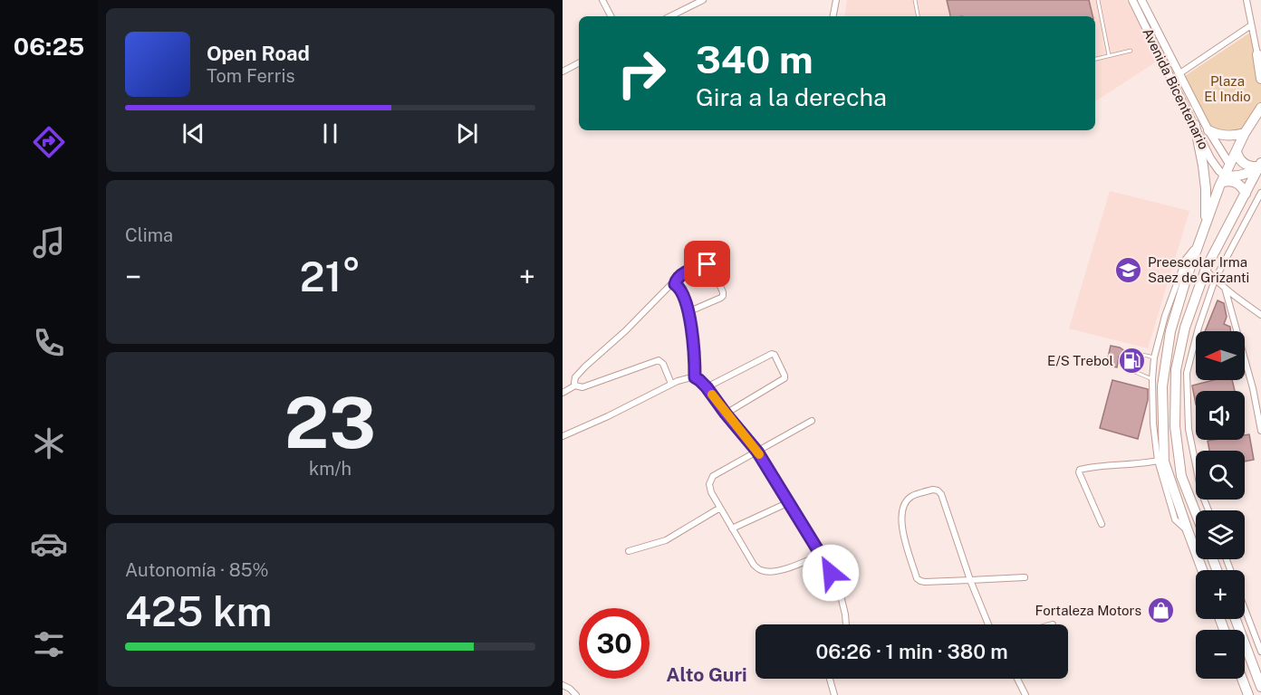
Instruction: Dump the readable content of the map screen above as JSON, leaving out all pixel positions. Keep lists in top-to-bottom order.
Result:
{
  "streets": {
    "street": ["Avenida Bicentenario"]
  },
  "districts": ["Alto Guri"],
  "parks": ["Plaza El Indio"],
  "places": {
    "school or university": ["Preescolar Irma Saez de Grizanti"],
    "fuel station": ["E/S Trebol"],
    "shop": ["Fortaleza Motors"]
  },
  "north": "left",
  "page": {
    "tabs": "06:25",
    "turn": ["340 m", "Gira a la derecha"],
    "song": ["Open Road", "Tom Ferris"],
    "tile": [
      "Clima",
      ["23", "km/h"],
      ["Autonomía · 85%", "425 km"]
    ],
    "heat": ["−", "21°", "+"],
    "map_buttons": ["+", "−"],
    "limit": "30",
    "trip": "06:26 · 1 min · 380 m"
  }
}
